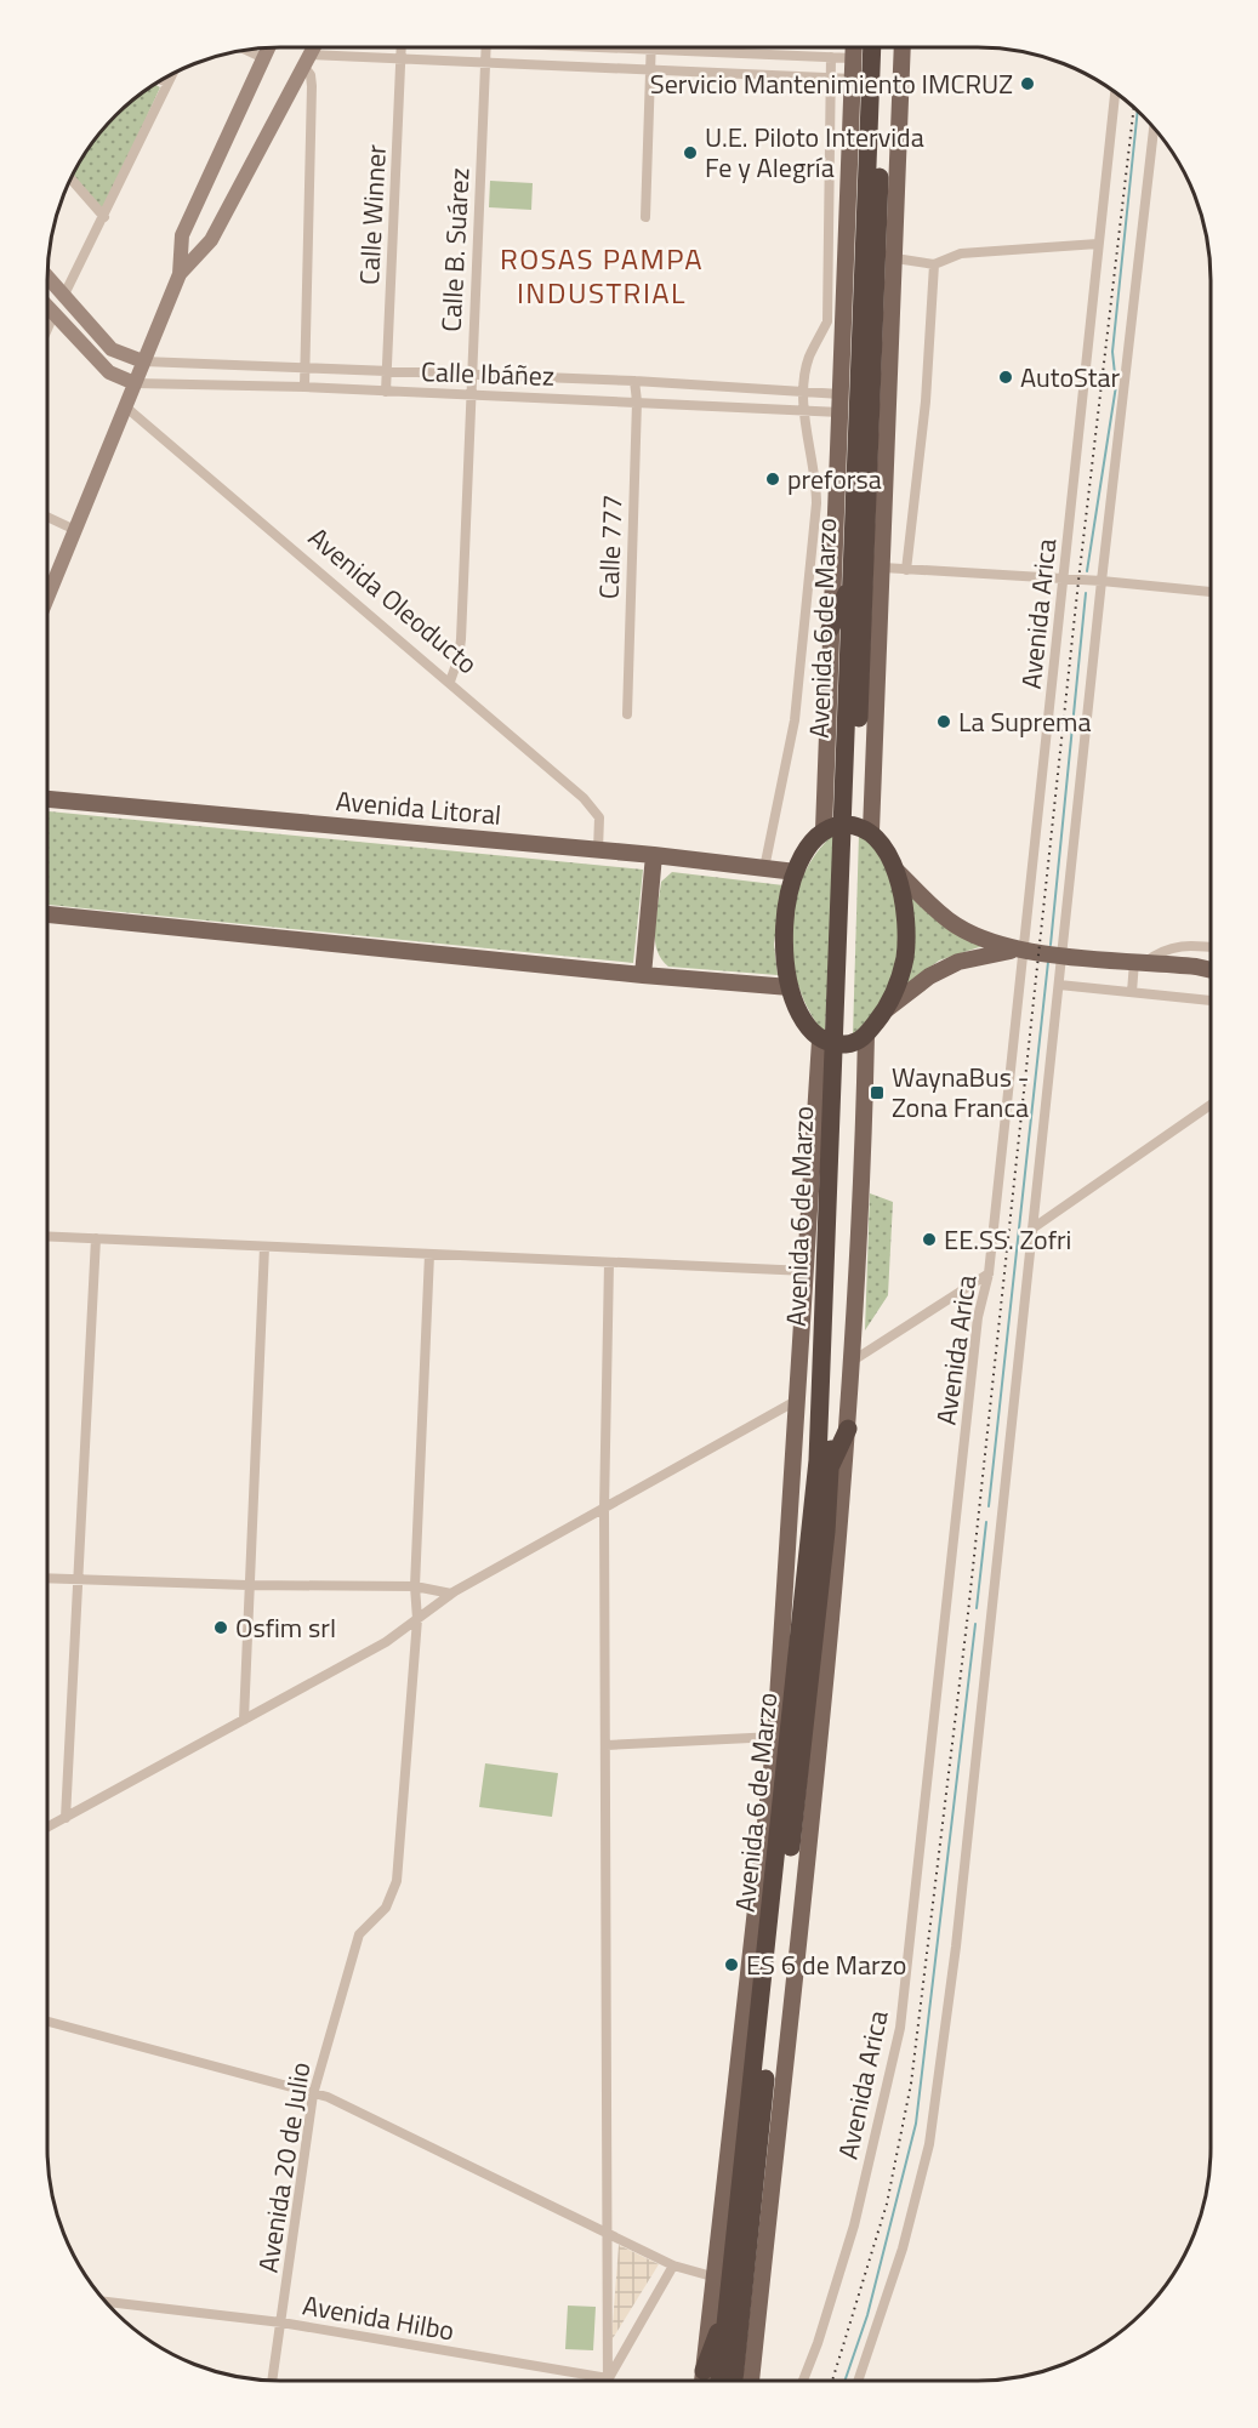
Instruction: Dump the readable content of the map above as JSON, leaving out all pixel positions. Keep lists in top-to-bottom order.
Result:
{
  "streets": {
    "highway": ["Avenida 6 de Marzo"],
    "main road": ["Avenida Litoral"],
    "street": [
      "Calle Winner",
      "Calle B. Suárez",
      "Calle Ibáñez",
      "Calle 777",
      "Avenida Oleoducto",
      "Avenida Arica",
      "Avenida 20 de Julio",
      "Avenida Hilbo"
    ]
  },
  "crossings": [
    ["Calle Winner", "Calle Ibáñez"],
    ["Calle B. Suárez", "Calle Ibáñez"],
    ["Calle B. Suárez", "Avenida Oleoducto"],
    ["Calle Ibáñez", "Calle 777"],
    ["Calle Ibáñez", "Avenida 6 de Marzo"],
    ["Avenida Oleoducto", "Avenida Litoral"],
    ["Avenida 20 de Julio", "Avenida Hilbo"]
  ],
  "districts": ["ROSAS PAMPA INDUSTRIAL"],
  "places": {
    "other": [
      "Servicio Mantenimiento IMCRUZ",
      "U.E. Piloto Intervida Fe y Alegría",
      "AutoStar",
      "preforsa",
      "La Suprema",
      "EE.SS. Zofri",
      "Osfim srl",
      "ES 6 de Marzo"
    ],
    "transit": ["WaynaBus - Zona Franca"]
  }
}
